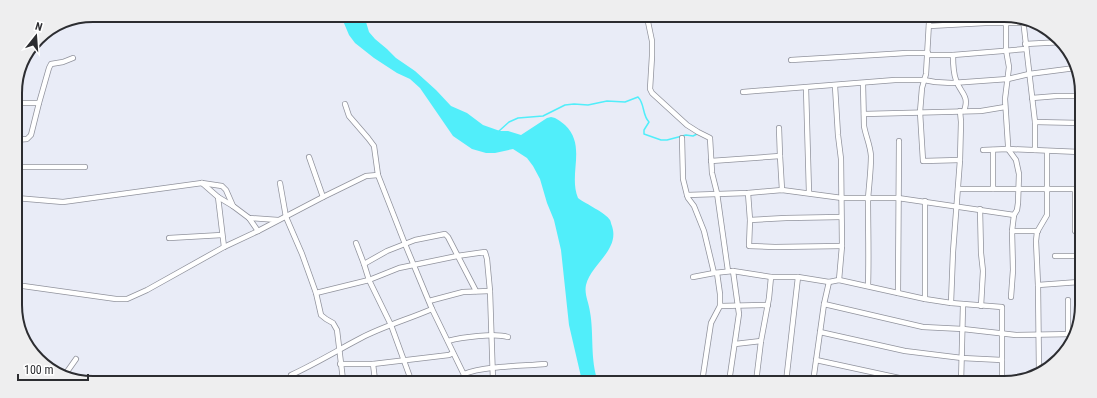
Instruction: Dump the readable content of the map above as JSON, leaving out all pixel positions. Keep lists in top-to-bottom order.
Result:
{
  "scale_bar": "100 m",
  "north": "top"
}
